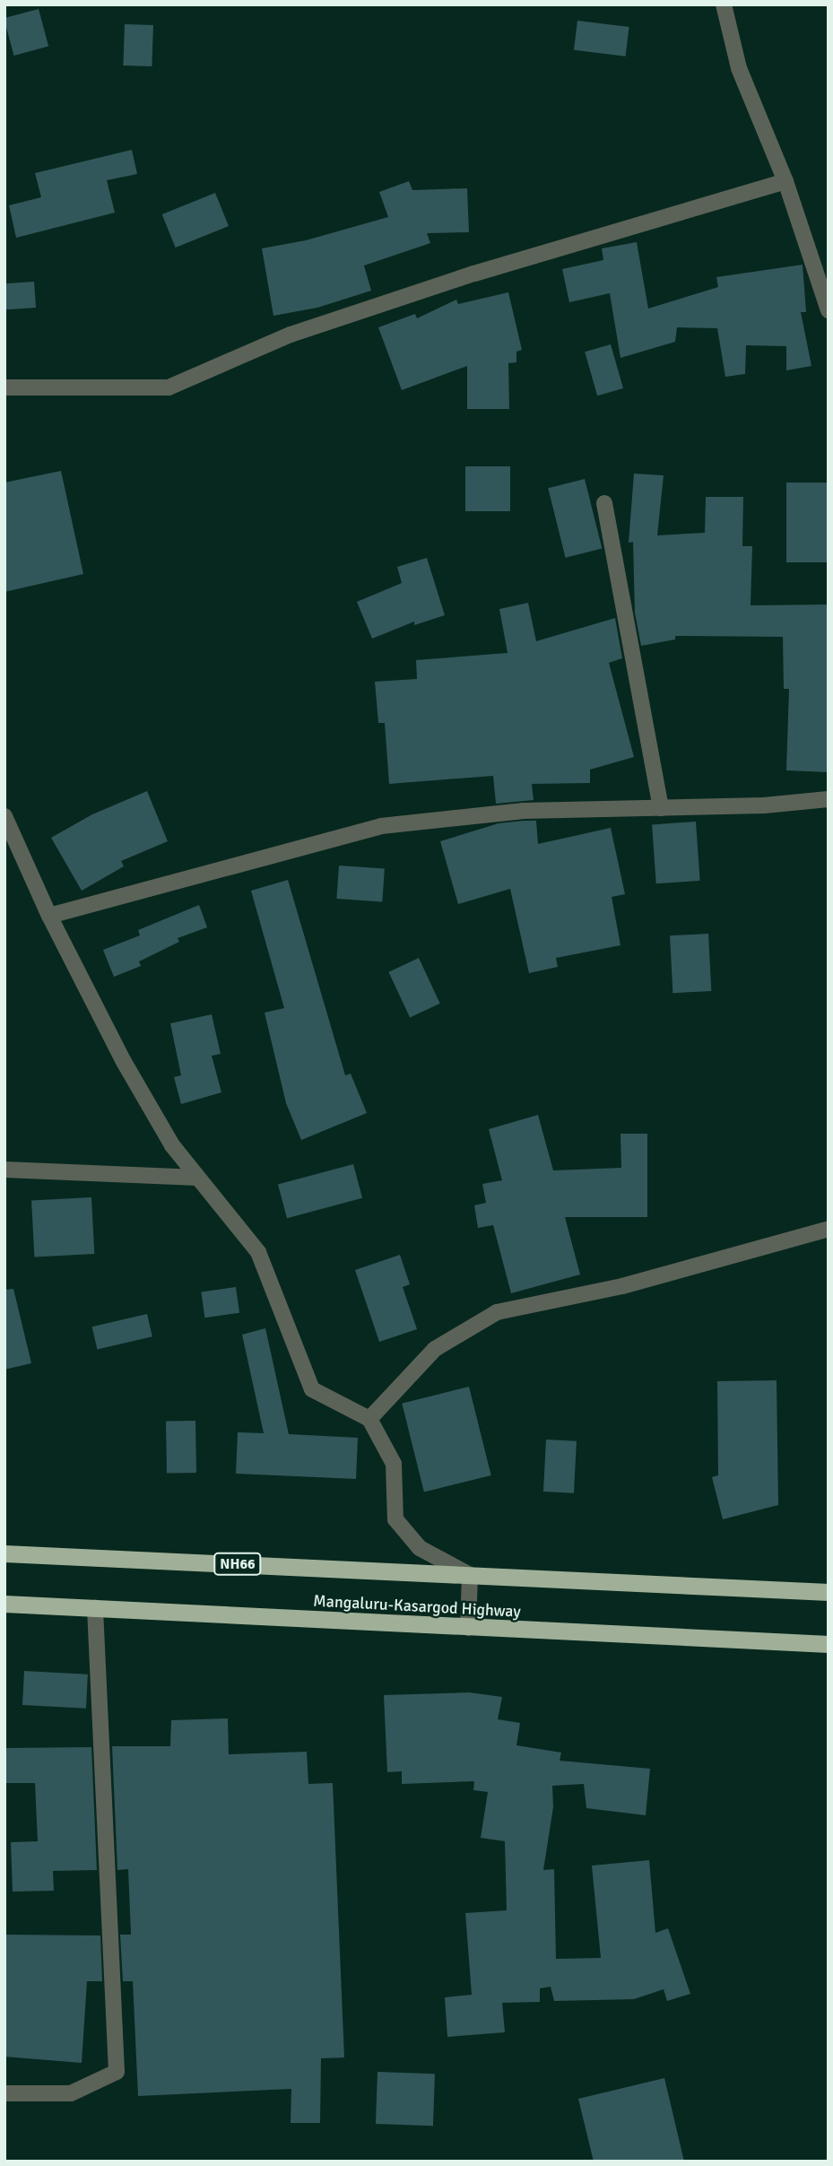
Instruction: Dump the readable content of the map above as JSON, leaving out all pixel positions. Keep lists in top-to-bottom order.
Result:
{
  "streets": {
    "highway": ["NH66", "Mangaluru-Kasargod Highway"]
  }
}
